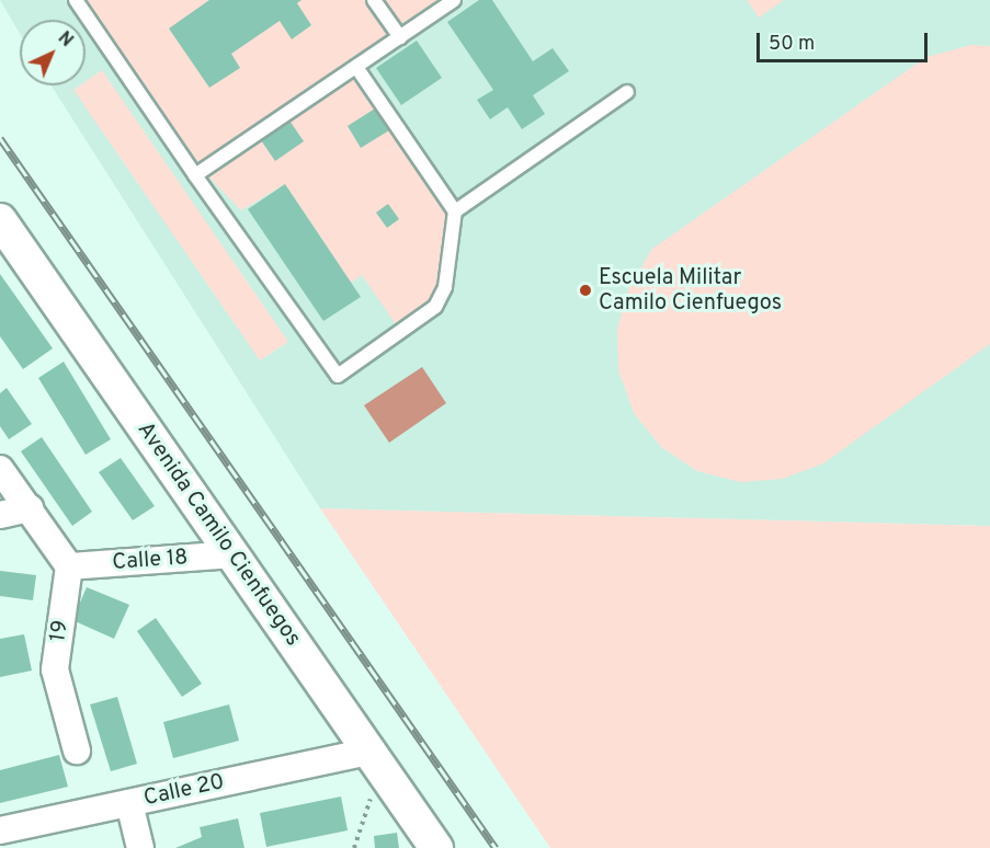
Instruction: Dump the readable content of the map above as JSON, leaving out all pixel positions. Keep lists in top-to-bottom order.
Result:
{
  "streets": {
    "street": [
      "Avenida Camilo Cienfuegos",
      "Calle 18",
      "19",
      "Calle 20"
    ]
  },
  "crossings": [
    ["Avenida Camilo Cienfuegos", "Calle 18"],
    ["Avenida Camilo Cienfuegos", "Calle 20"],
    ["Calle 18", "19"]
  ],
  "places": ["Escuela Militar Camilo Cienfuegos"],
  "scale_bar": "50 m",
  "north": "top right"
}
